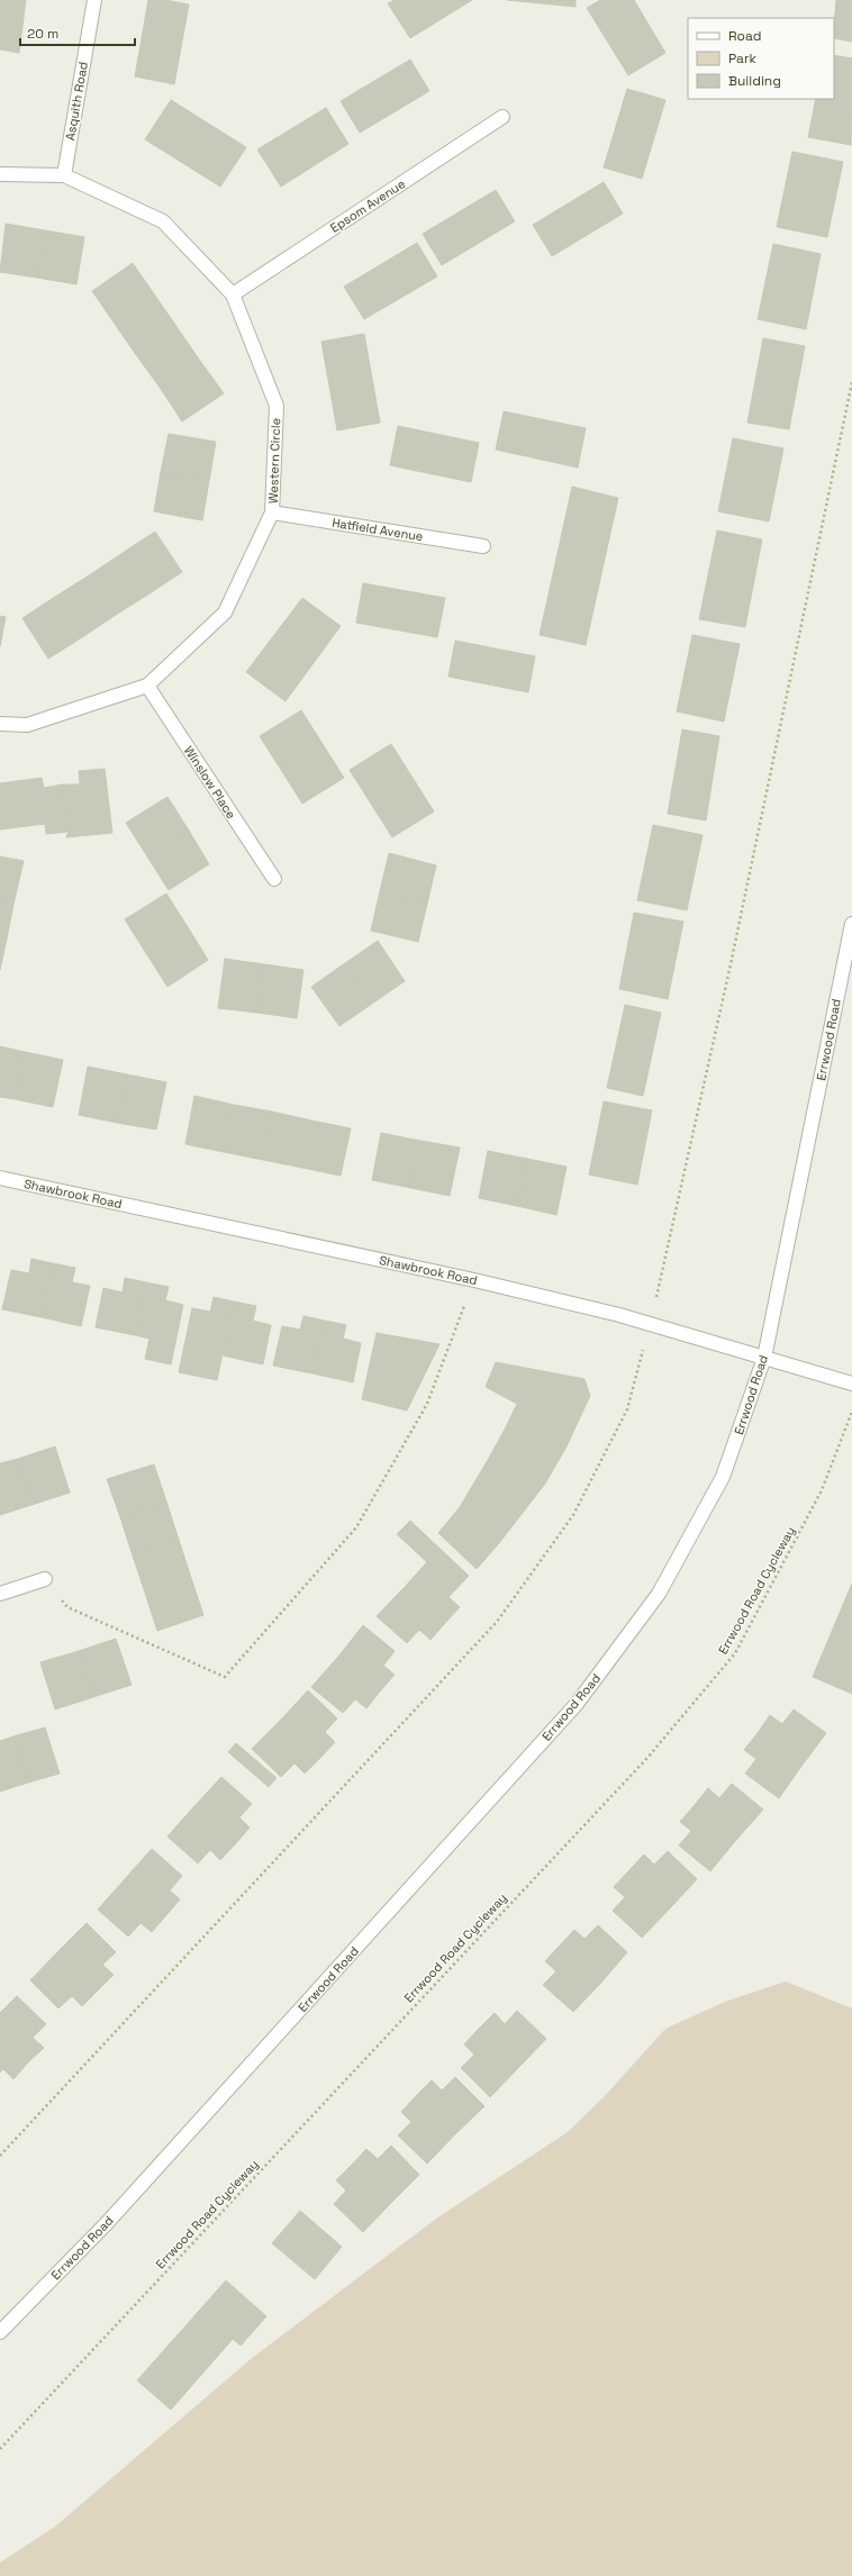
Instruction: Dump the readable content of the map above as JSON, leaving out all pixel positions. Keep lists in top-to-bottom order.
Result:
{
  "streets": {
    "street": [
      "Asquith Road",
      "Epsom Avenue",
      "Western Circle",
      "Hatfield Avenue",
      "Winslow Place",
      "Errwood Road",
      "Shawbrook Road"
    ],
    "path": ["Errwood Road Cycleway"]
  },
  "crossings": [
    ["Asquith Road", "Western Circle"],
    ["Epsom Avenue", "Western Circle"],
    ["Western Circle", "Hatfield Avenue"],
    ["Western Circle", "Winslow Place"],
    ["Errwood Road", "Shawbrook Road"]
  ],
  "legend": ["Road", "Park", "Building"],
  "scale_bar": "20 m"
}
